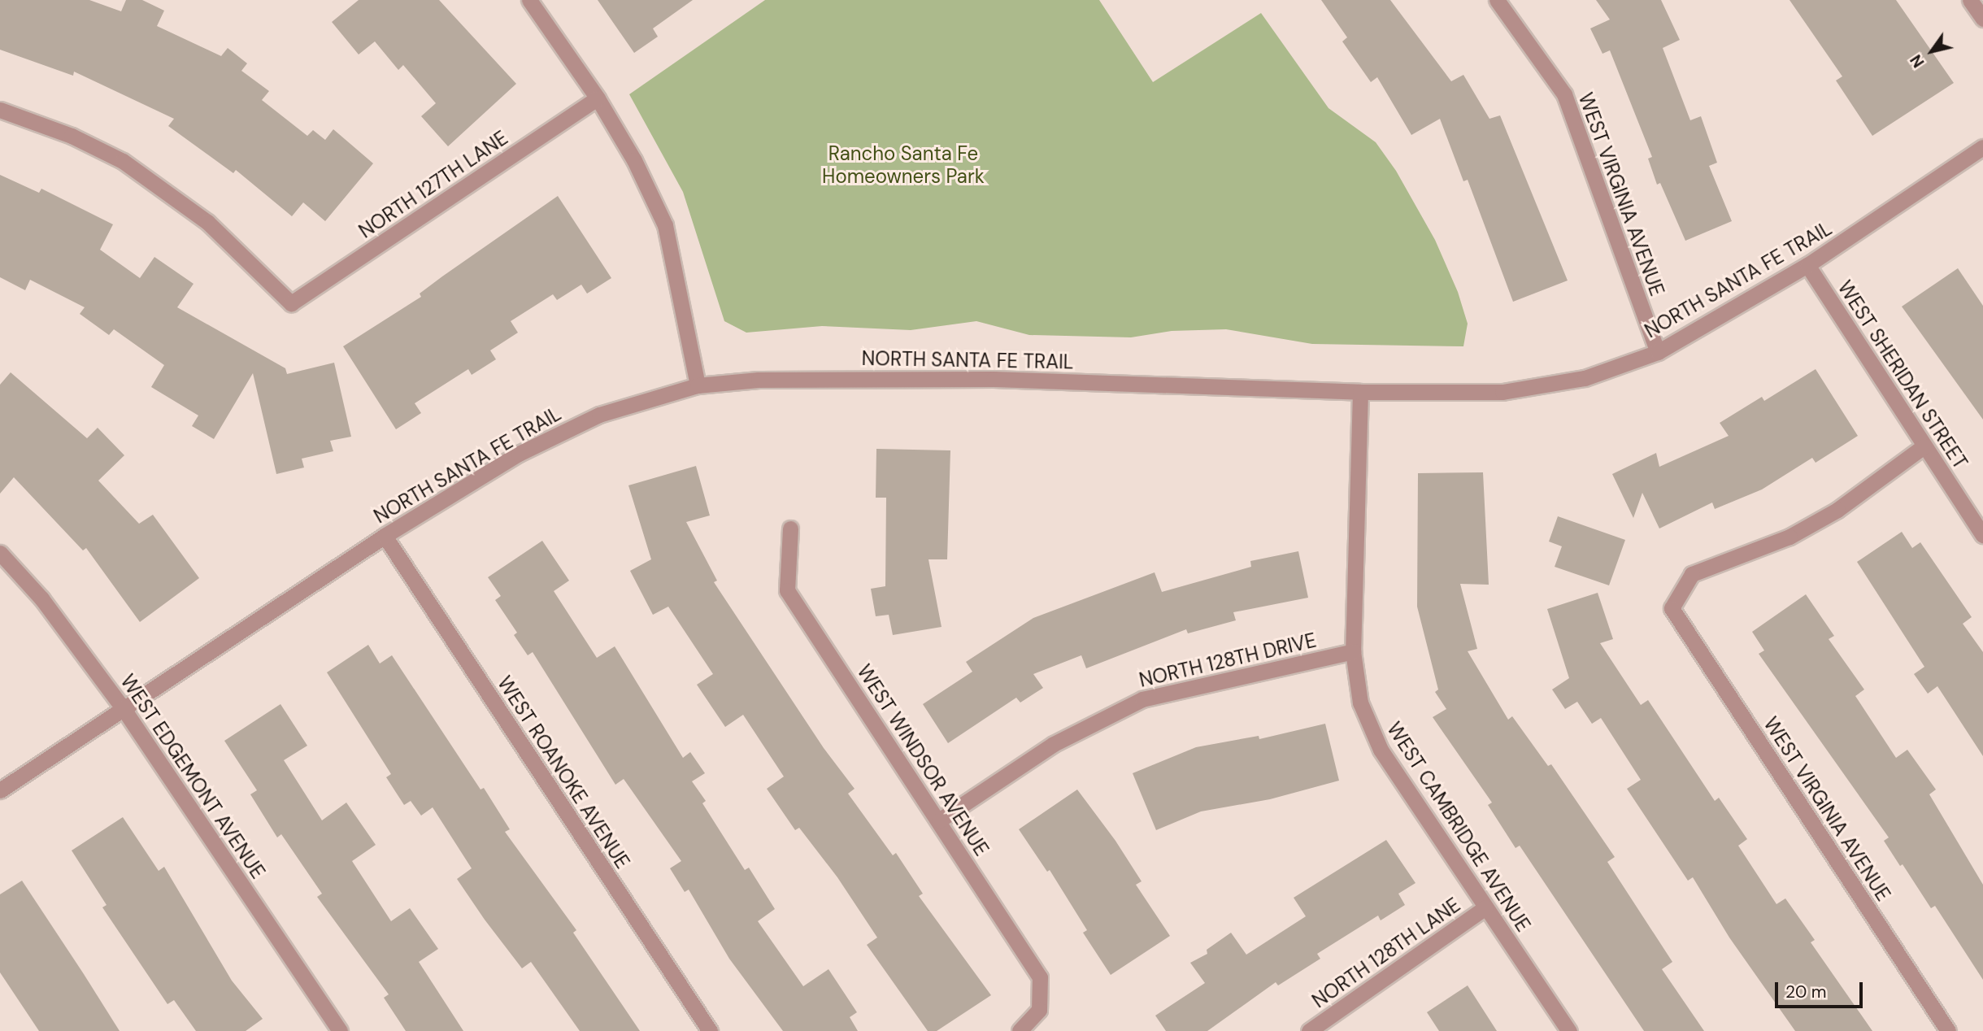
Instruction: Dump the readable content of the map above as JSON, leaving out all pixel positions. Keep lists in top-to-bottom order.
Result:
{
  "streets": {
    "street": [
      "NORTH 127TH LANE",
      "WEST VIRGINIA AVENUE",
      "NORTH SANTA FE TRAIL",
      "WEST SHERIDAN STREET",
      "NORTH 128TH DRIVE",
      "WEST WINDSOR AVENUE",
      "WEST ROANOKE AVENUE",
      "WEST EDGEMONT AVENUE",
      "WEST CAMBRIDGE AVENUE",
      "NORTH 128TH LANE"
    ]
  },
  "crossings": [
    ["WEST VIRGINIA AVENUE", "NORTH SANTA FE TRAIL"],
    ["WEST VIRGINIA AVENUE", "WEST SHERIDAN STREET"],
    ["NORTH SANTA FE TRAIL", "WEST SHERIDAN STREET"],
    ["NORTH SANTA FE TRAIL", "WEST ROANOKE AVENUE"],
    ["NORTH SANTA FE TRAIL", "WEST EDGEMONT AVENUE"],
    ["NORTH SANTA FE TRAIL", "WEST CAMBRIDGE AVENUE"],
    ["NORTH 128TH DRIVE", "WEST WINDSOR AVENUE"],
    ["NORTH 128TH DRIVE", "WEST CAMBRIDGE AVENUE"],
    ["WEST CAMBRIDGE AVENUE", "NORTH 128TH LANE"]
  ],
  "parks": ["Rancho Santa Fe Homeowners Park"],
  "scale_bar": "20 m",
  "north": "bottom left"
}
